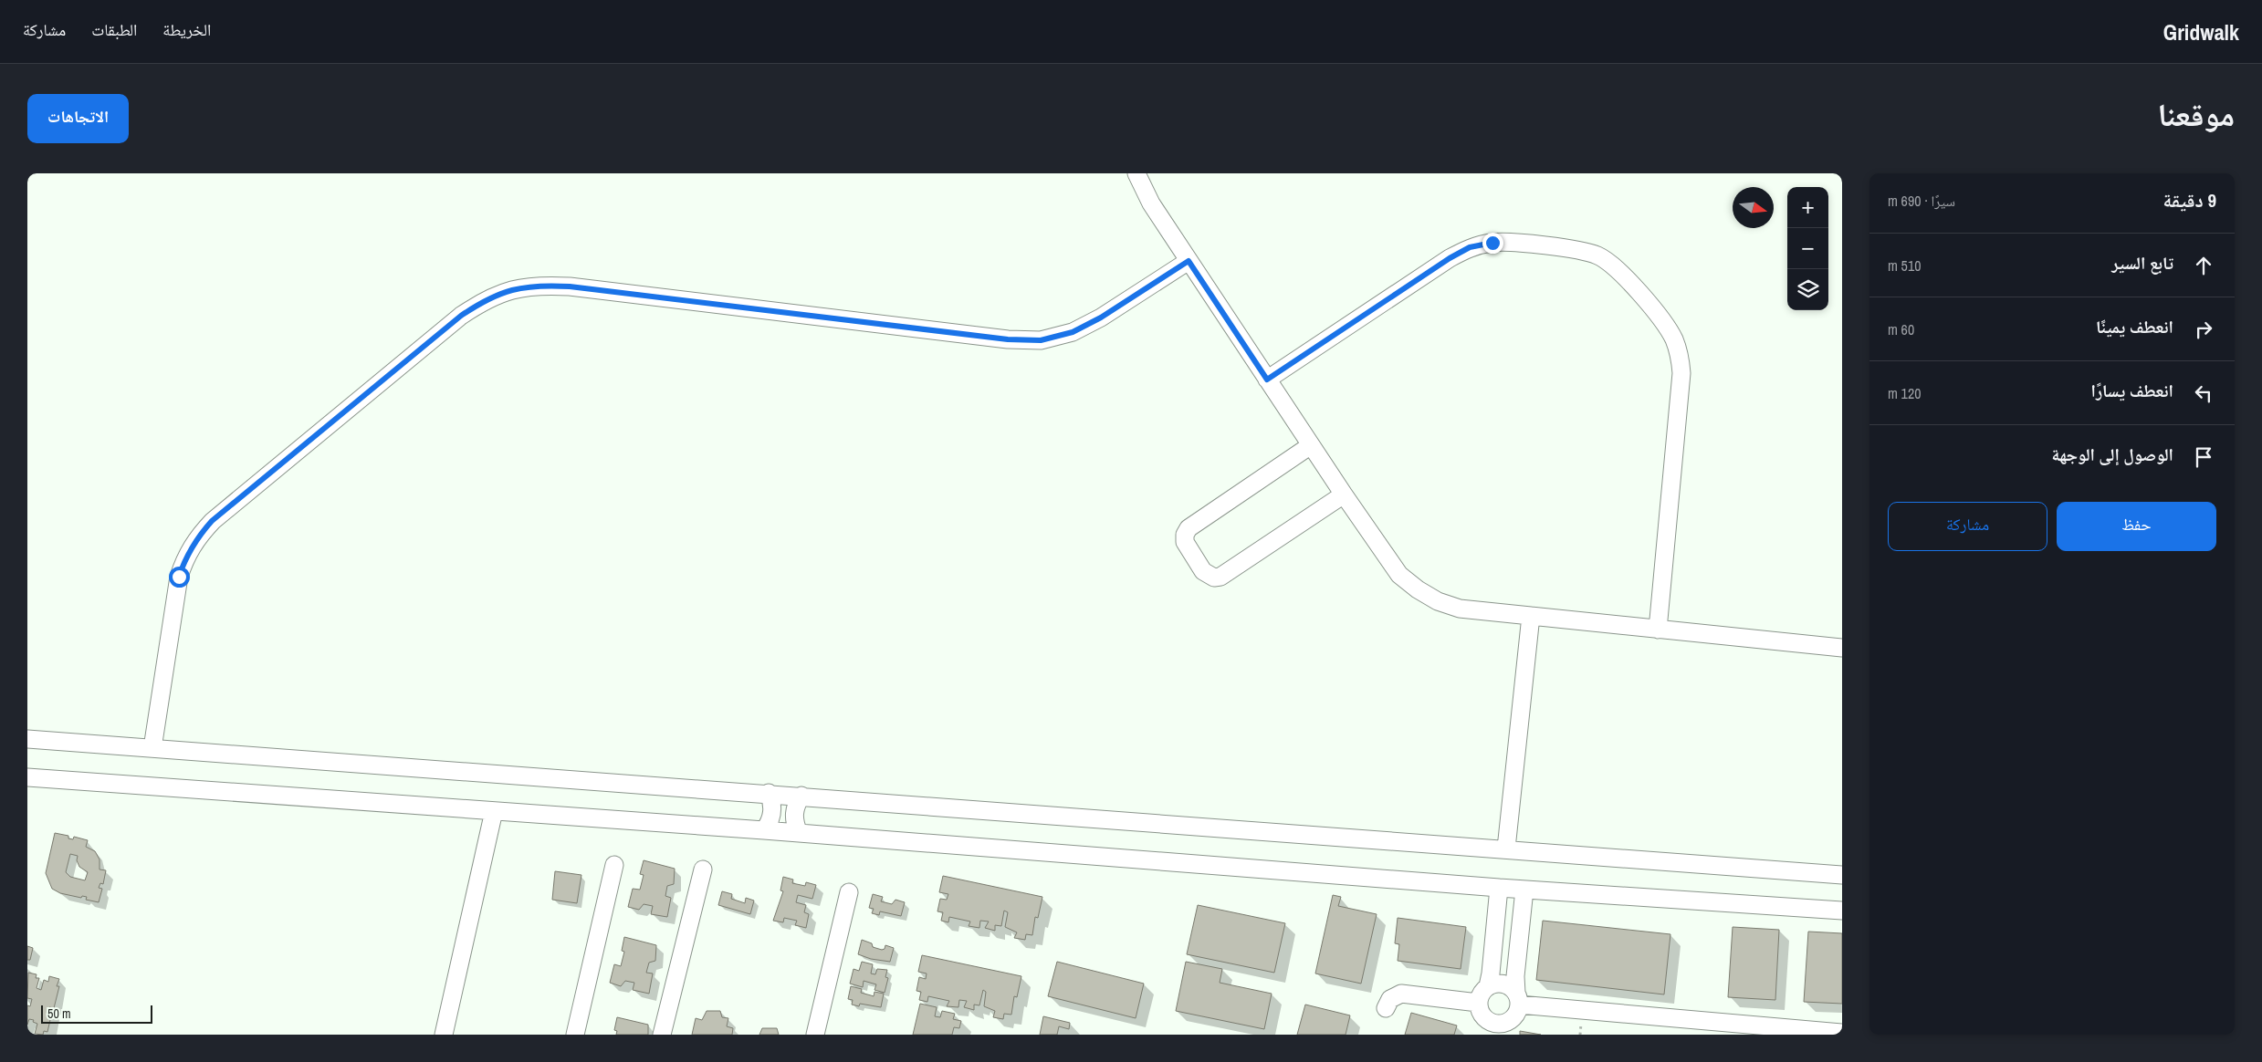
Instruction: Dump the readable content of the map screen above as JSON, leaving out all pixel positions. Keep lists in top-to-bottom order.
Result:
{
  "scale_bar": "50 m",
  "north": "right",
  "page": {
    "header": "Gridwalk",
    "nav": ["الخريطة", "الطبقات", "مشاركة"],
    "title": "موقعنا",
    "buttons": [
      "الاتجاهات",
      ["حفظ", "مشاركة"]
    ],
    "heading": ["9 دقيقة", "سيرًا · 690 m"],
    "map_buttons": ["+", "−"],
    "list": [
      ["تابع السير", "510 m"],
      ["انعطف يمينًا", "60 m"],
      ["انعطف يسارًا", "120 m"],
      "الوصول إلى الوجهة"
    ],
    "scale": "50 m"
  }
}
